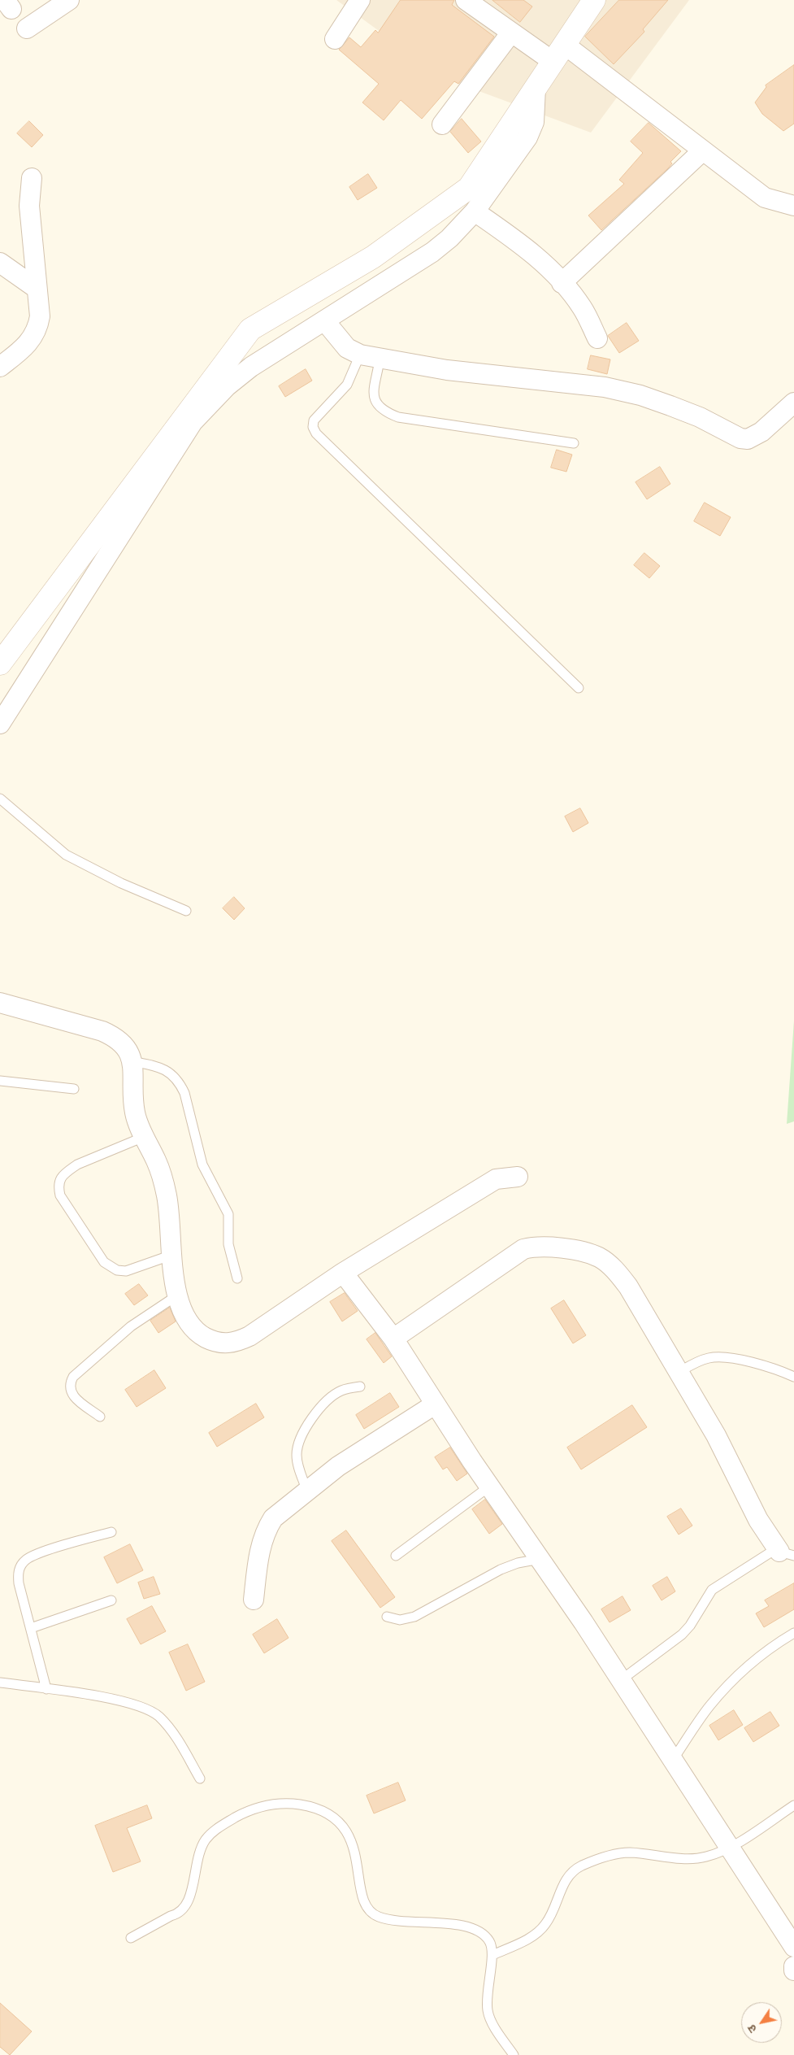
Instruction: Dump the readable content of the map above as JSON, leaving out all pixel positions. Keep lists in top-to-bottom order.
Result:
{
  "north": "bottom left"
}
